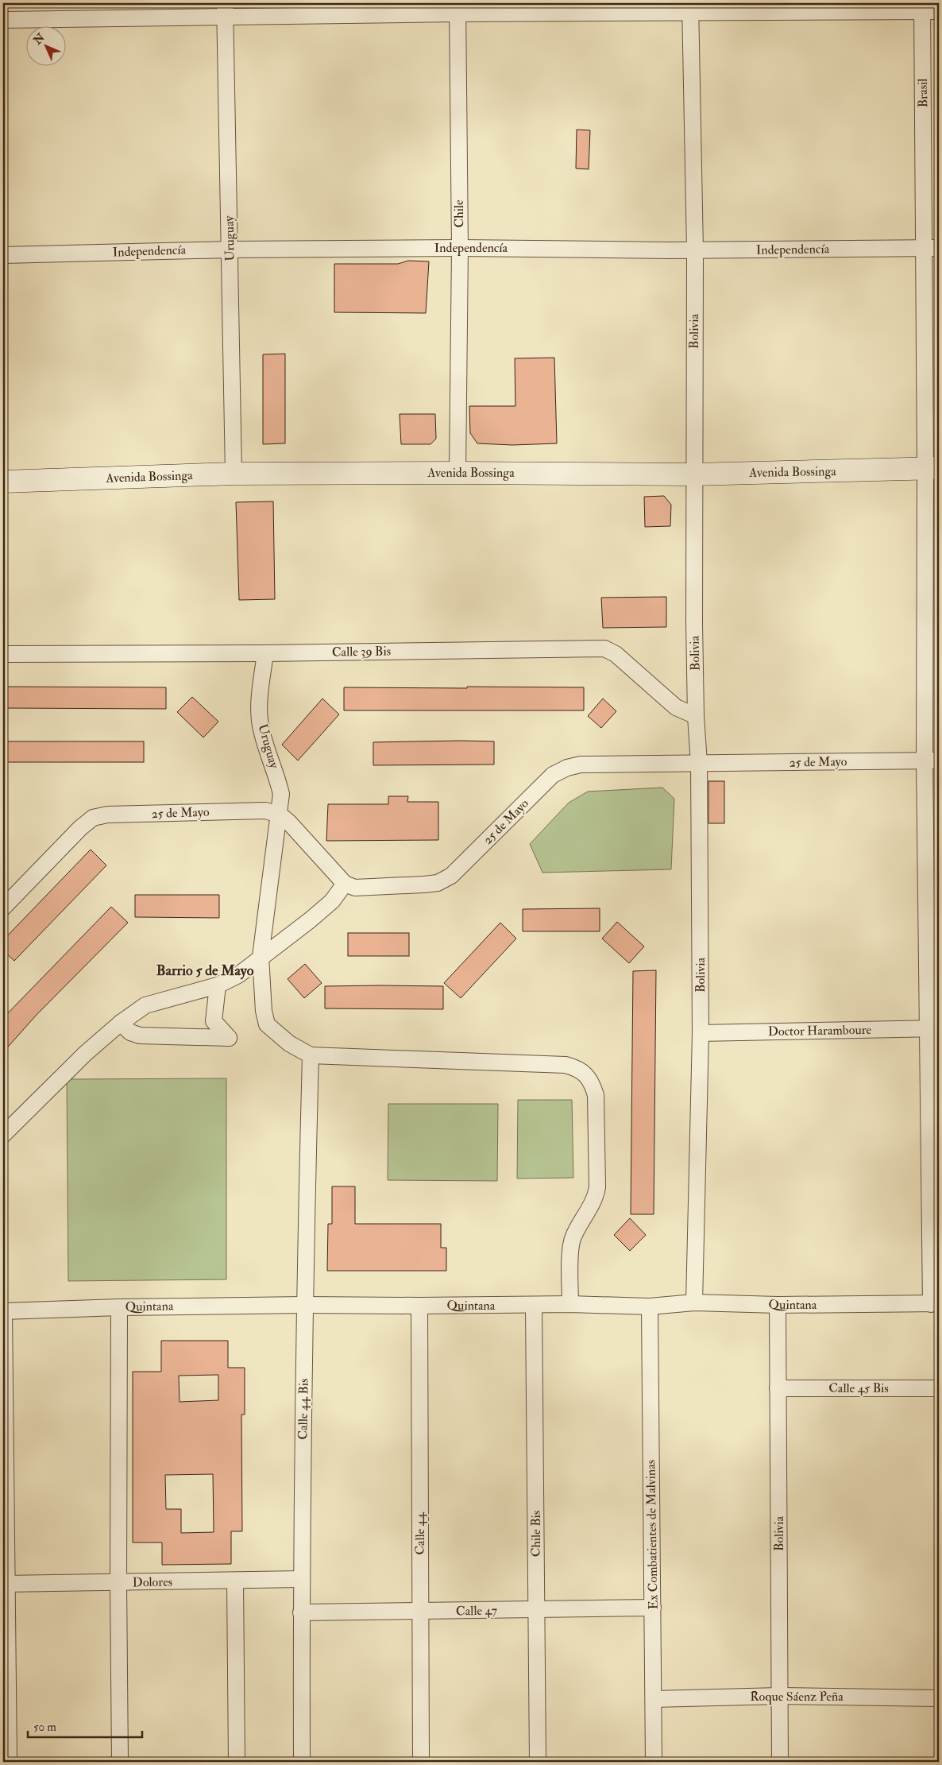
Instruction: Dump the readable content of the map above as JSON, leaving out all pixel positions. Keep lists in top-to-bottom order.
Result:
{
  "streets": {
    "main road": ["Avenida Bossinga"],
    "street": [
      "Brasil",
      "Chile",
      "Uruguay",
      "Independencía",
      "Bolivia",
      "Calle 39 Bis",
      "25 de Mayo",
      "Doctor Haramboure",
      "Quintana",
      "Calle 45 Bis",
      "Calle 44 Bis",
      "Calle 44",
      "Chile Bis",
      "Ex Combatientes de Malvinas",
      "Dolores",
      "Calle 47",
      "Roque Sáenz Peña"
    ]
  },
  "crossings": [
    ["Brasil", "Independencía"],
    ["Brasil", "Avenida Bossinga"],
    ["Brasil", "25 de Mayo"],
    ["Brasil", "Doctor Haramboure"],
    ["Brasil", "Quintana"],
    ["Chile", "Independencía"],
    ["Chile", "Avenida Bossinga"],
    ["Uruguay", "Independencía"],
    ["Uruguay", "Avenida Bossinga"],
    ["Uruguay", "Calle 39 Bis"],
    ["Uruguay", "25 de Mayo"],
    ["Uruguay", "Calle 44 Bis"],
    ["Independencía", "Bolivia"],
    ["Bolivia", "Avenida Bossinga"],
    ["Bolivia", "Calle 39 Bis"],
    ["Bolivia", "25 de Mayo"],
    ["Bolivia", "Doctor Haramboure"],
    ["Bolivia", "Quintana"],
    ["Bolivia", "Calle 45 Bis"],
    ["Bolivia", "Roque Sáenz Peña"],
    ["Quintana", "Calle 44 Bis"],
    ["Quintana", "Calle 44"],
    ["Quintana", "Chile Bis"],
    ["Quintana", "Ex Combatientes de Malvinas"],
    ["Calle 44 Bis", "Dolores"],
    ["Calle 44 Bis", "Calle 47"],
    ["Calle 44", "Calle 47"],
    ["Chile Bis", "Calle 47"],
    ["Ex Combatientes de Malvinas", "Calle 47"],
    ["Ex Combatientes de Malvinas", "Roque Sáenz Peña"]
  ],
  "districts": ["Barrio 5 de Mayo"],
  "scale_bar": "50 m",
  "north": "top left"
}
